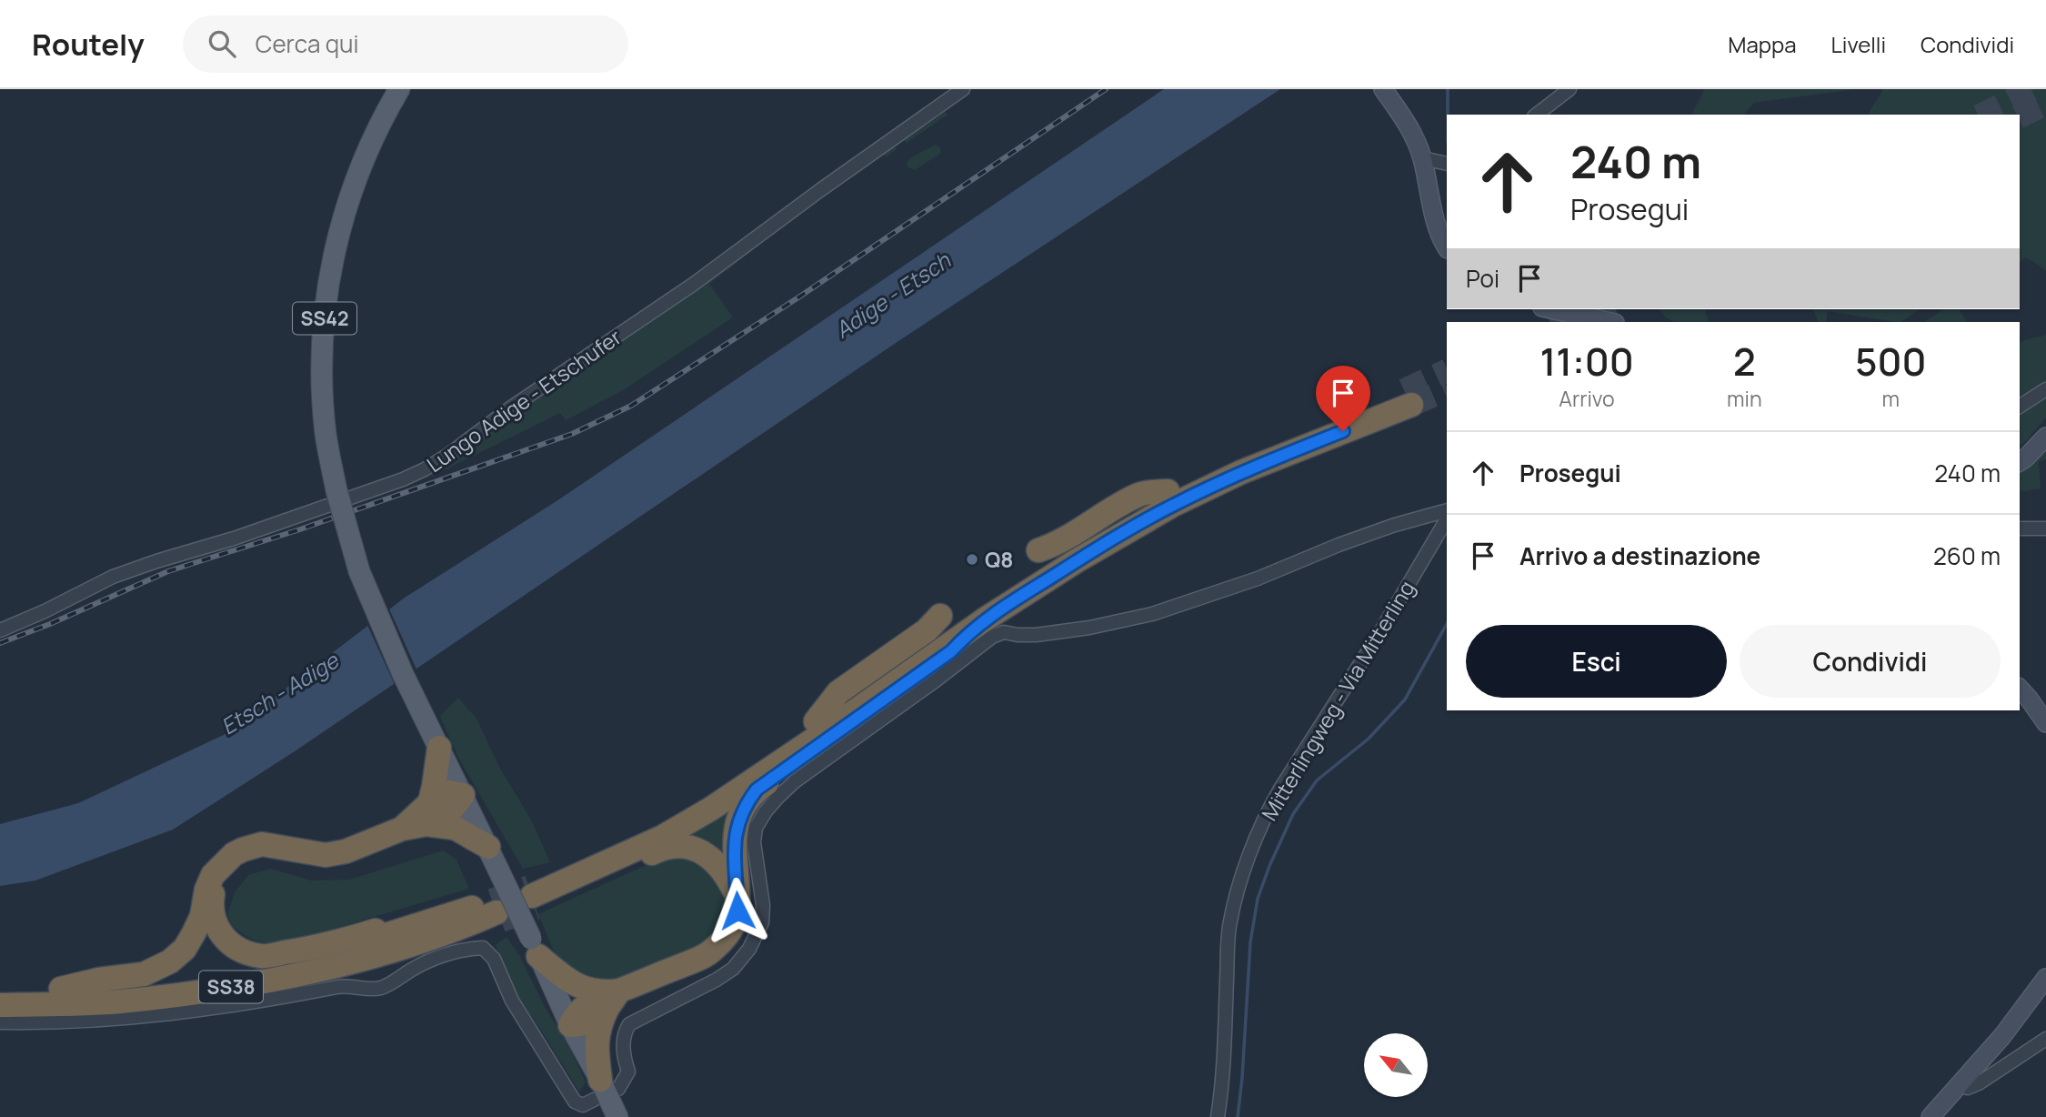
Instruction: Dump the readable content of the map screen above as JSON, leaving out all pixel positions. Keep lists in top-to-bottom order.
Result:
{
  "streets": {
    "highway": ["SS38"],
    "main road": ["SS42"],
    "street": ["Lungo Adige - Etschufer", "Mitterlingweg - Via Mitterling"]
  },
  "water": ["Adige - Etsch", "Etsch - Adige"],
  "places": ["Q8"],
  "north": "top left",
  "page": {
    "header": "Routely",
    "search": "Cerca qui",
    "nav": ["Mappa", "Livelli", "Condividi"],
    "turn": ["240 m", "Prosegui"],
    "then": "Poi",
    "eta": [
      "11:00",
      "Arrivo",
      "2",
      "min",
      "500",
      "m"
    ],
    "list": [
      {
        "name": "Prosegui",
        "value": "240 m"
      },
      {
        "name": "Arrivo a destinazione",
        "value": "260 m"
      }
    ],
    "buttons": ["Esci", "Condividi"]
  }
}
